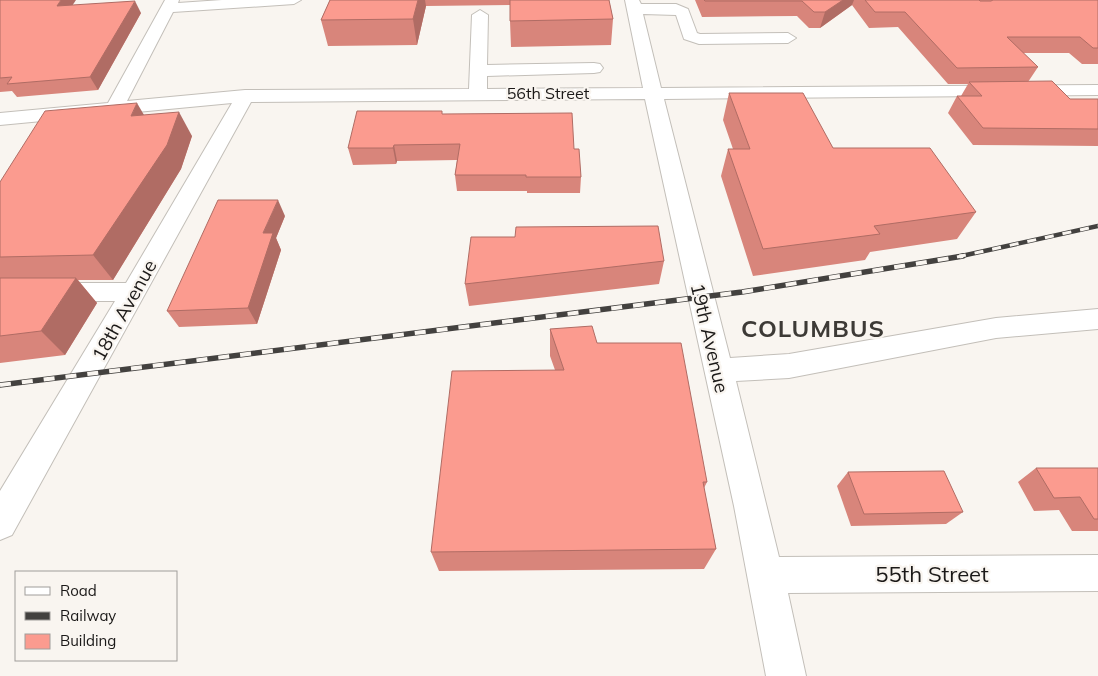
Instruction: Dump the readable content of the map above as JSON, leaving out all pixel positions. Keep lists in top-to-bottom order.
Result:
{
  "streets": {
    "street": [
      "56th Street",
      "18th Avenue",
      "19th Avenue",
      "55th Street"
    ]
  },
  "crossings": [
    ["56th Street", "18th Avenue"],
    ["56th Street", "19th Avenue"],
    ["19th Avenue", "55th Street"]
  ],
  "districts": ["COLUMBUS"],
  "legend": ["Road", "Railway", "Building"]
}
